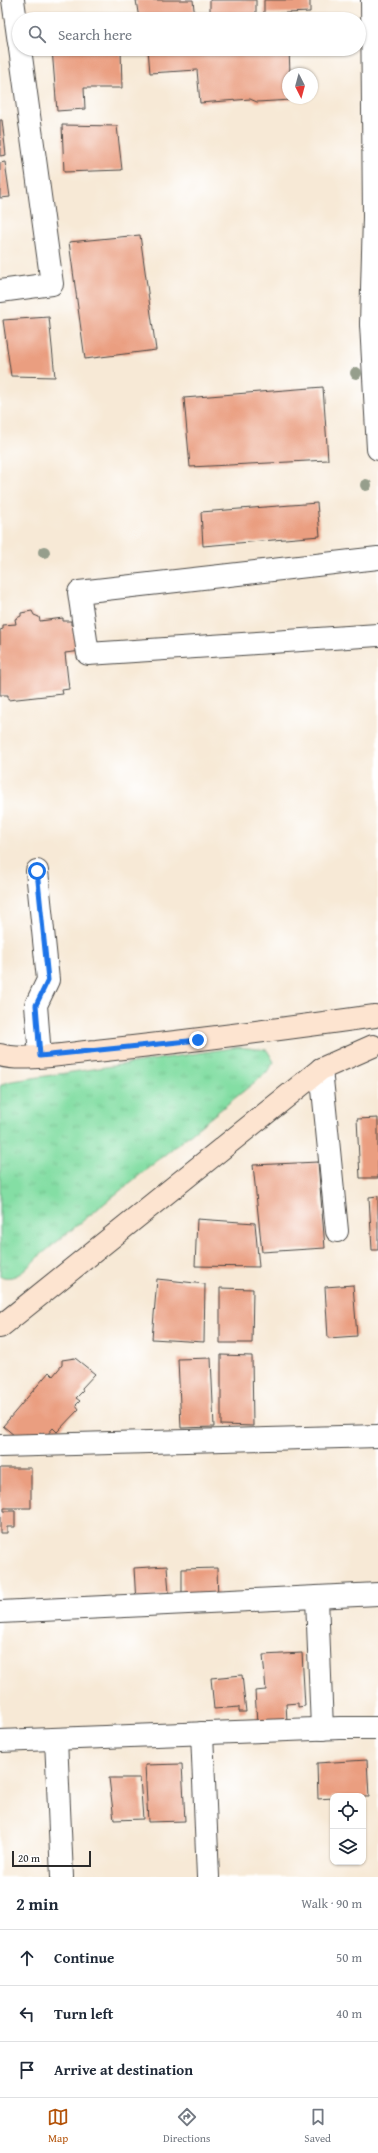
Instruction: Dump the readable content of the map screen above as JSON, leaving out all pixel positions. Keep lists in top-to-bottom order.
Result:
{
  "scale_bar": "20 m",
  "north": "bottom",
  "page": {
    "search": "Search here",
    "scale": "20 m",
    "heading": ["2 min", "Walk · 90 m"],
    "list": [
      ["Continue", "50 m"],
      ["Turn left", "40 m"],
      "Arrive at destination"
    ],
    "nav": ["Map", "Directions", "Saved"]
  }
}
